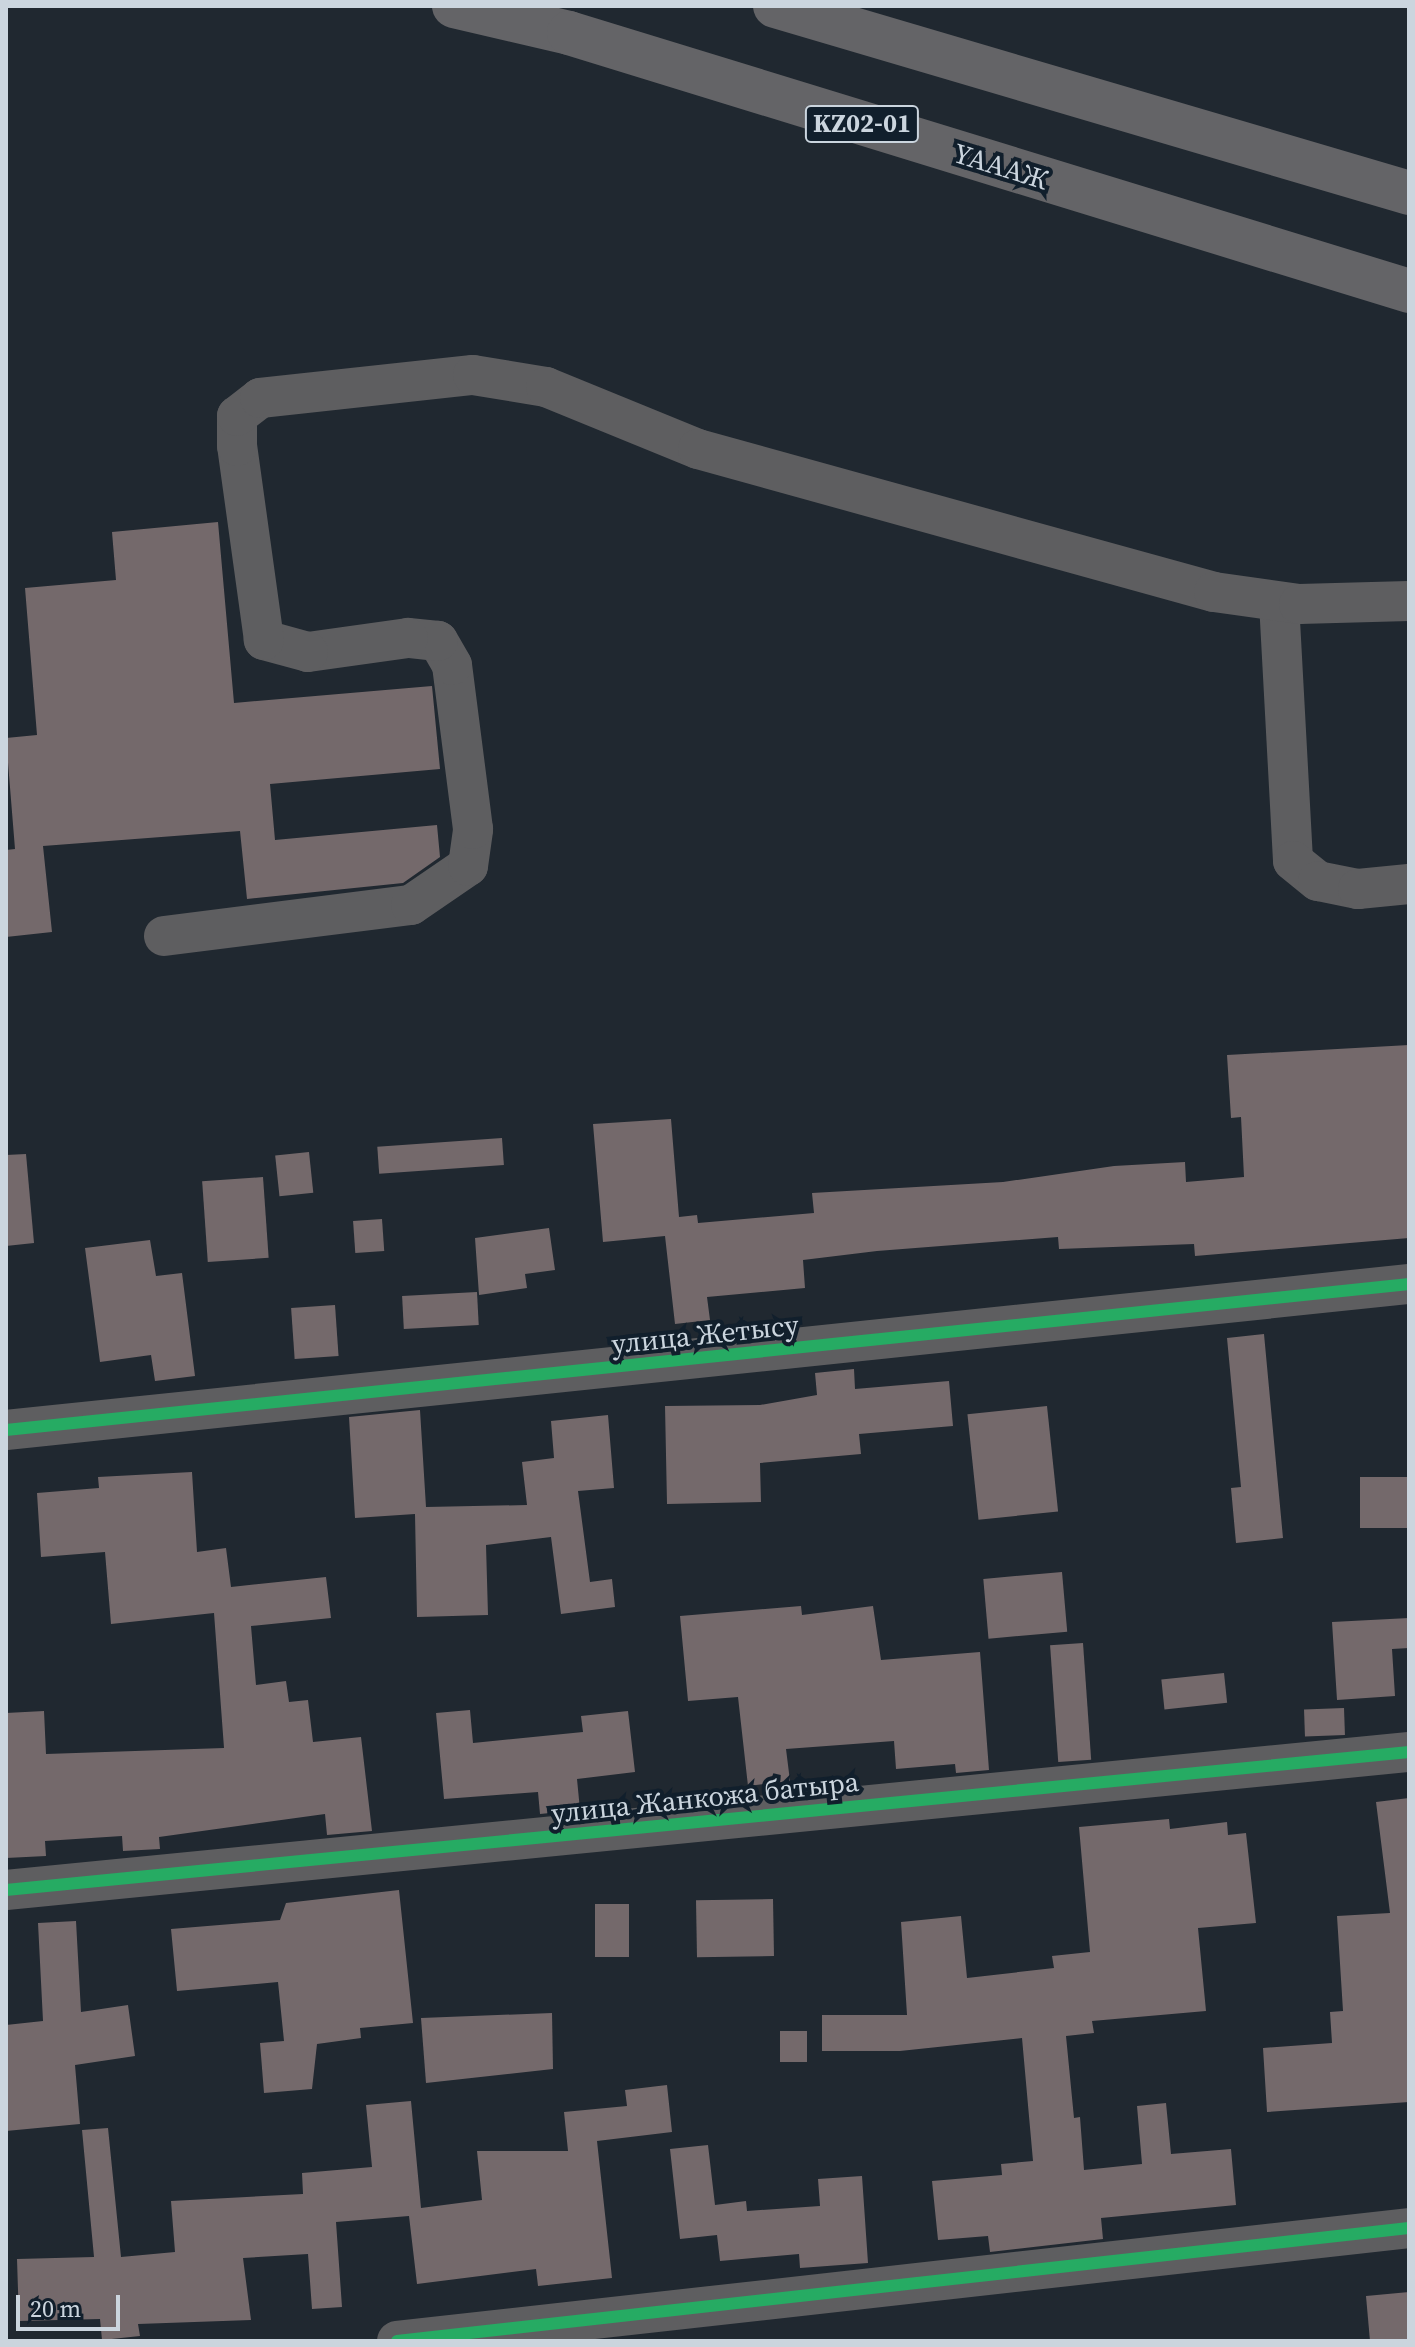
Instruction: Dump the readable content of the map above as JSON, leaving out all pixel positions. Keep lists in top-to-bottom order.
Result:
{
  "streets": {
    "highway": ["KZ02-01", "ҮАААЖ"],
    "street": ["улица Жетысу", "улица Жанкожа батыра"]
  },
  "scale_bar": "20 m"
}
